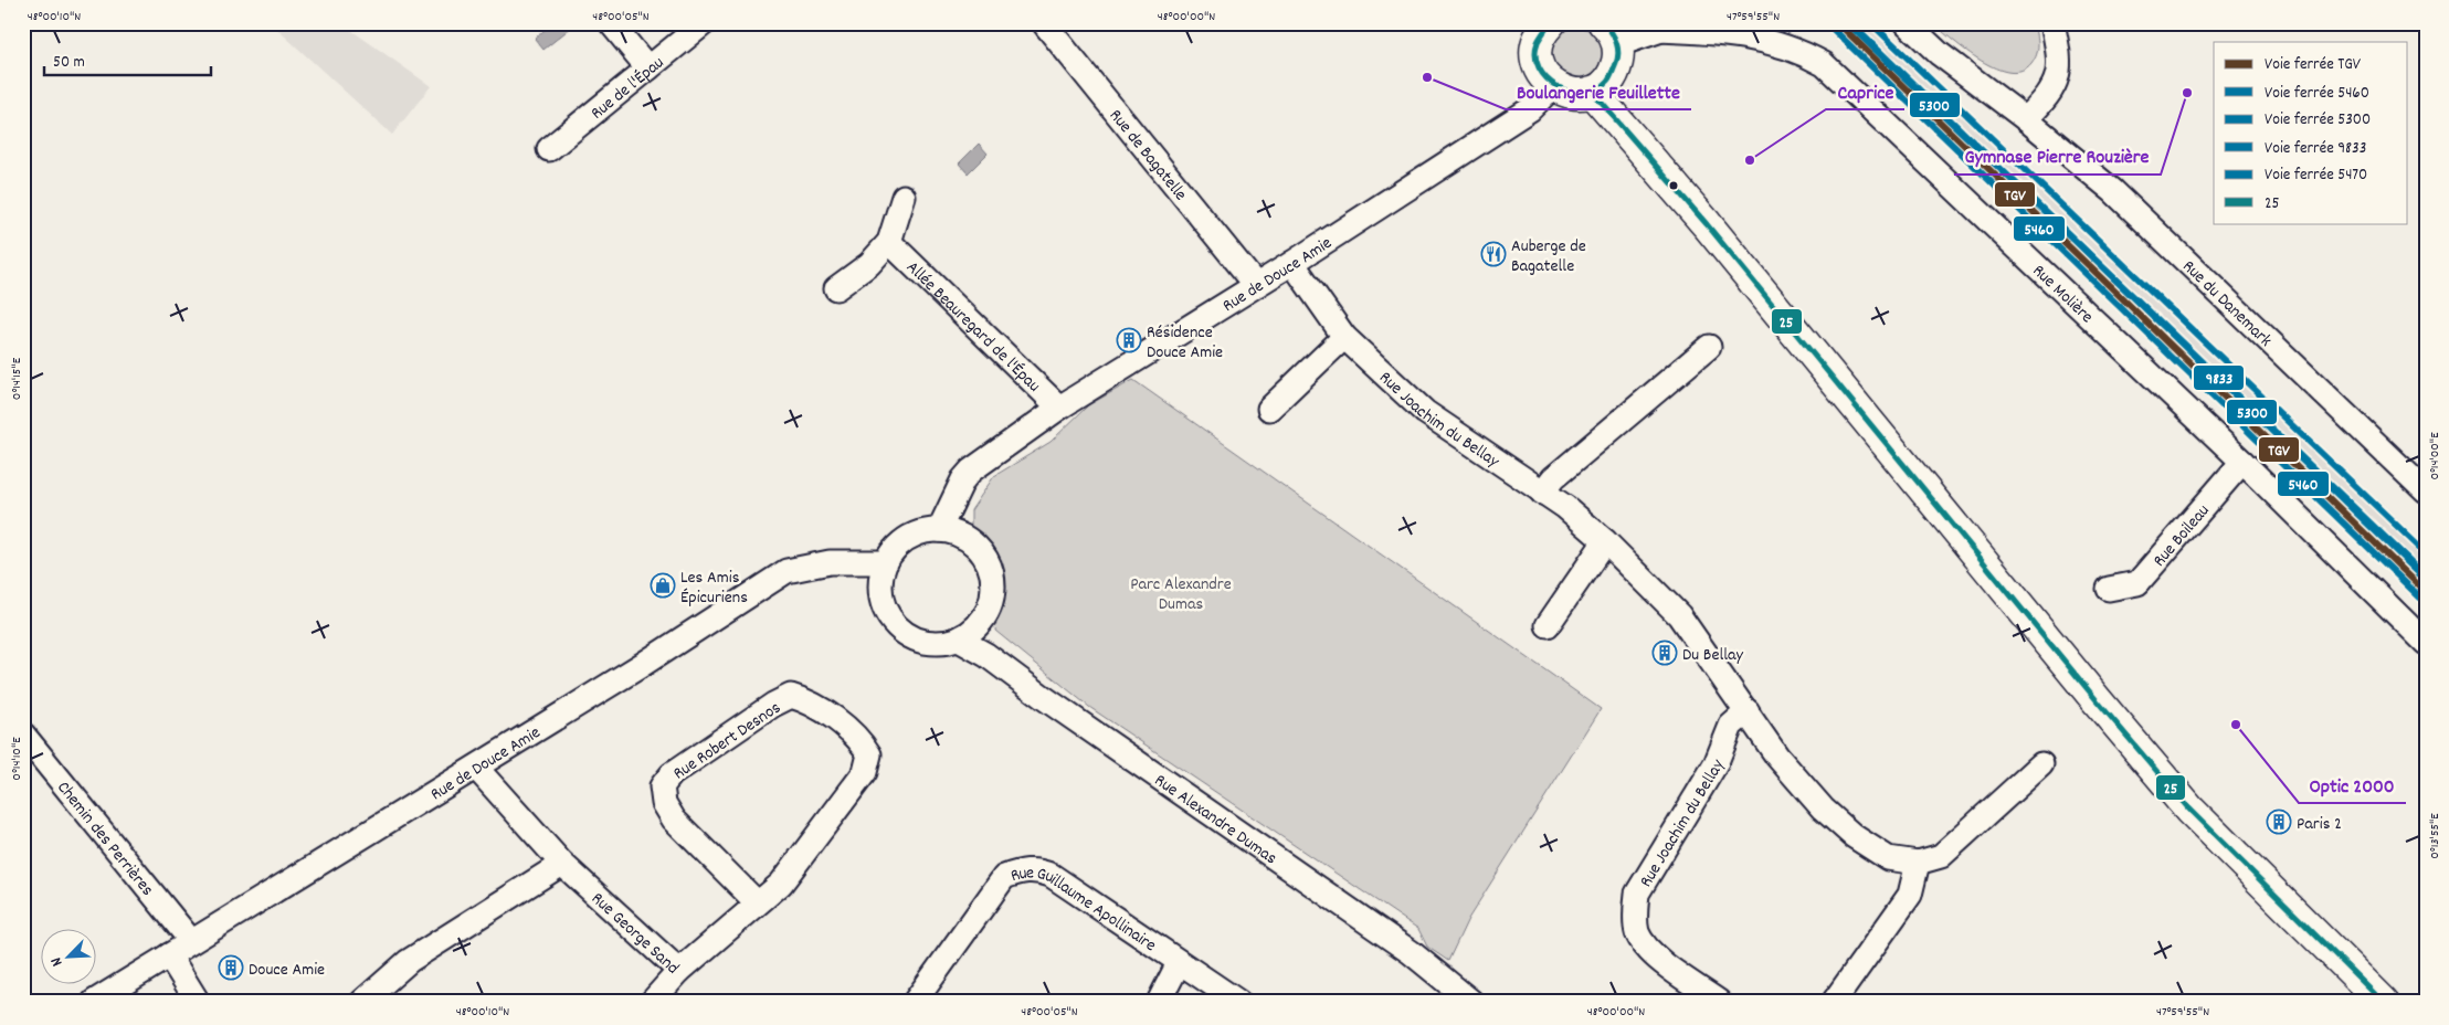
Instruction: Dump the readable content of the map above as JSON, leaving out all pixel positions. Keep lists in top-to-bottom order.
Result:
{
  "streets": {
    "street": [
      "Rue de l'Épau",
      "Rue de Bagatelle",
      "Rue de Douce Amie",
      "Rue Molière",
      "Rue du Danemark",
      "Allée Beauregard de l'Épau",
      "Rue Joachim du Bellay",
      "Rue Boileau",
      "Rue Robert Desnos",
      "Rue Alexandre Dumas",
      "Chemin des Perrières",
      "Rue Guillaume Apollinaire",
      "Rue George Sand"
    ]
  },
  "crossings": [
    ["Rue de Bagatelle", "Rue de Douce Amie"],
    ["Rue de Douce Amie", "Allée Beauregard de l'Épau"],
    ["Rue de Douce Amie", "Rue Joachim du Bellay"],
    ["Rue de Douce Amie", "Rue Alexandre Dumas"],
    ["Rue de Douce Amie", "Chemin des Perrières"],
    ["Rue de Douce Amie", "Rue George Sand"],
    ["Rue Molière", "Rue Boileau"],
    ["Rue Robert Desnos", "Rue George Sand"]
  ],
  "parks": ["Parc Alexandre Dumas"],
  "places": {
    "other": [
      "Boulangerie Feuillette",
      "Gymnase Pierre Rouzière",
      "Caprice",
      "Optic 2000"
    ],
    "restaurant": ["Auberge de Bagatelle"],
    "building": [
      "Résidence Douce Amie",
      "Du Bellay",
      "Paris 2",
      "Douce Amie"
    ],
    "shop": ["Les Amis Épicuriens"]
  },
  "lines": [
    "rail line TGV",
    "rail line 5300",
    "rail line 5470",
    "transit line 25",
    "rail line 5460",
    "rail line 9833"
  ],
  "legend": [
    "Voie ferrée TGV",
    "Voie ferrée 5460",
    "Voie ferrée 5300",
    "Voie ferrée 9833",
    "Voie ferrée 5470",
    "25"
  ],
  "scale_bar": "50 m",
  "north": "bottom left",
  "coordinates": [
    "48°00'10\"N",
    "48°00'05\"N",
    "48°00'00\"N",
    "47°59'55\"N",
    "0°14'15\"E",
    "0°14'00\"E",
    "0°14'10\"E",
    "0°13'55\"E"
  ]
}
